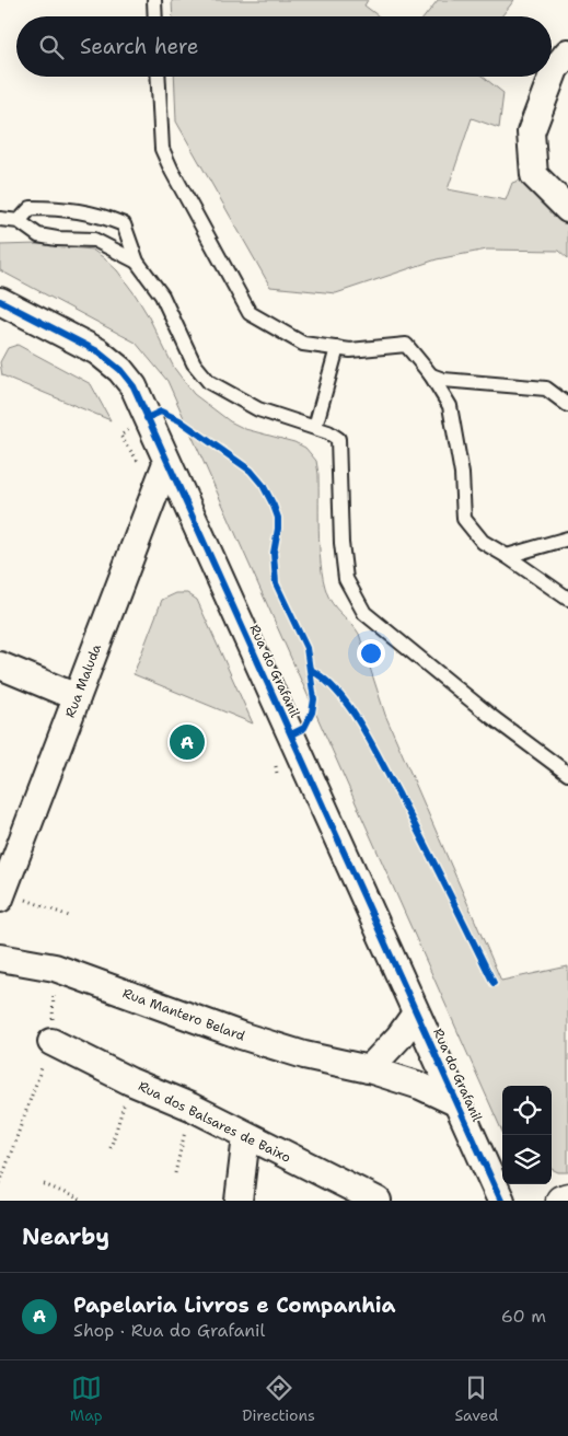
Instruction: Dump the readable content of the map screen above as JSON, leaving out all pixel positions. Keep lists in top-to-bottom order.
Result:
{
  "streets": {
    "street": [
      "Rua do Grafanil",
      "Rua Maluda",
      "Rua Mantero Belard",
      "Rua dos Balsares de Baixo"
    ]
  },
  "crossings": [
    ["Rua do Grafanil", "Rua Maluda"],
    ["Rua do Grafanil", "Rua Mantero Belard"]
  ],
  "page": {
    "search": "Search here",
    "pins": "A",
    "heading": "Nearby",
    "list": [
      {
        "mark": "A",
        "name": "Papelaria Livros e Companhia",
        "note": "Shop · Rua do Grafanil",
        "value": "60 m"
      }
    ],
    "nav": ["Map", "Directions", "Saved"]
  }
}
